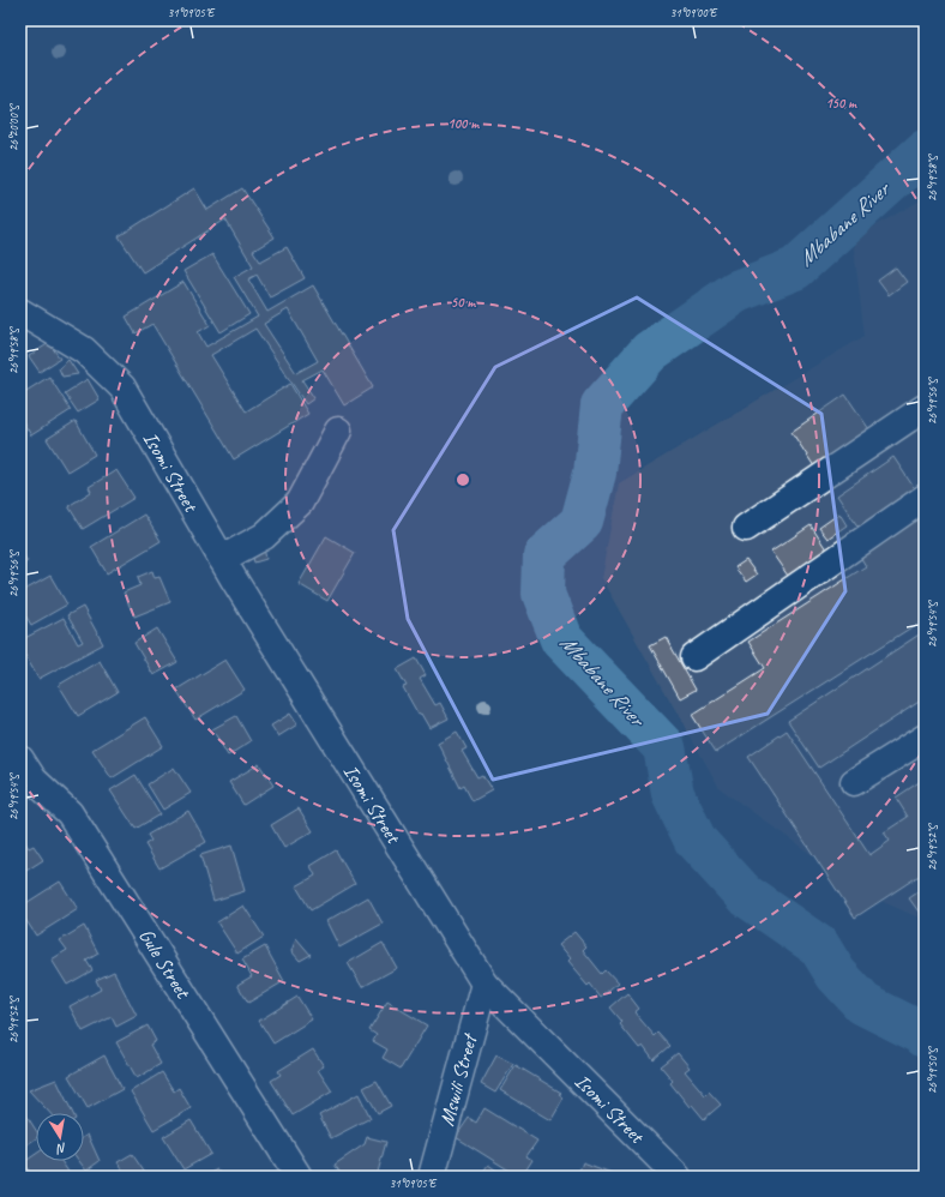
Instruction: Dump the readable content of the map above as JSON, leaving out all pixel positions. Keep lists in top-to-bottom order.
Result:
{
  "streets": {
    "street": ["Isomi Street", "Gule Street", "Mswili Street"]
  },
  "crossings": [
    ["Isomi Street", "Mswili Street"]
  ],
  "water": ["Mbabane River"],
  "north": "bottom",
  "coordinates": [
    "31°09'05\"E",
    "31°09'00\"E",
    "26°20'00\"S",
    "26°19'58\"S",
    "26°19'56\"S",
    "26°19'54\"S",
    "26°19'52\"S",
    "26°19'50\"S"
  ],
  "rings": ["150 m", "100 m", "50 m"]
}
